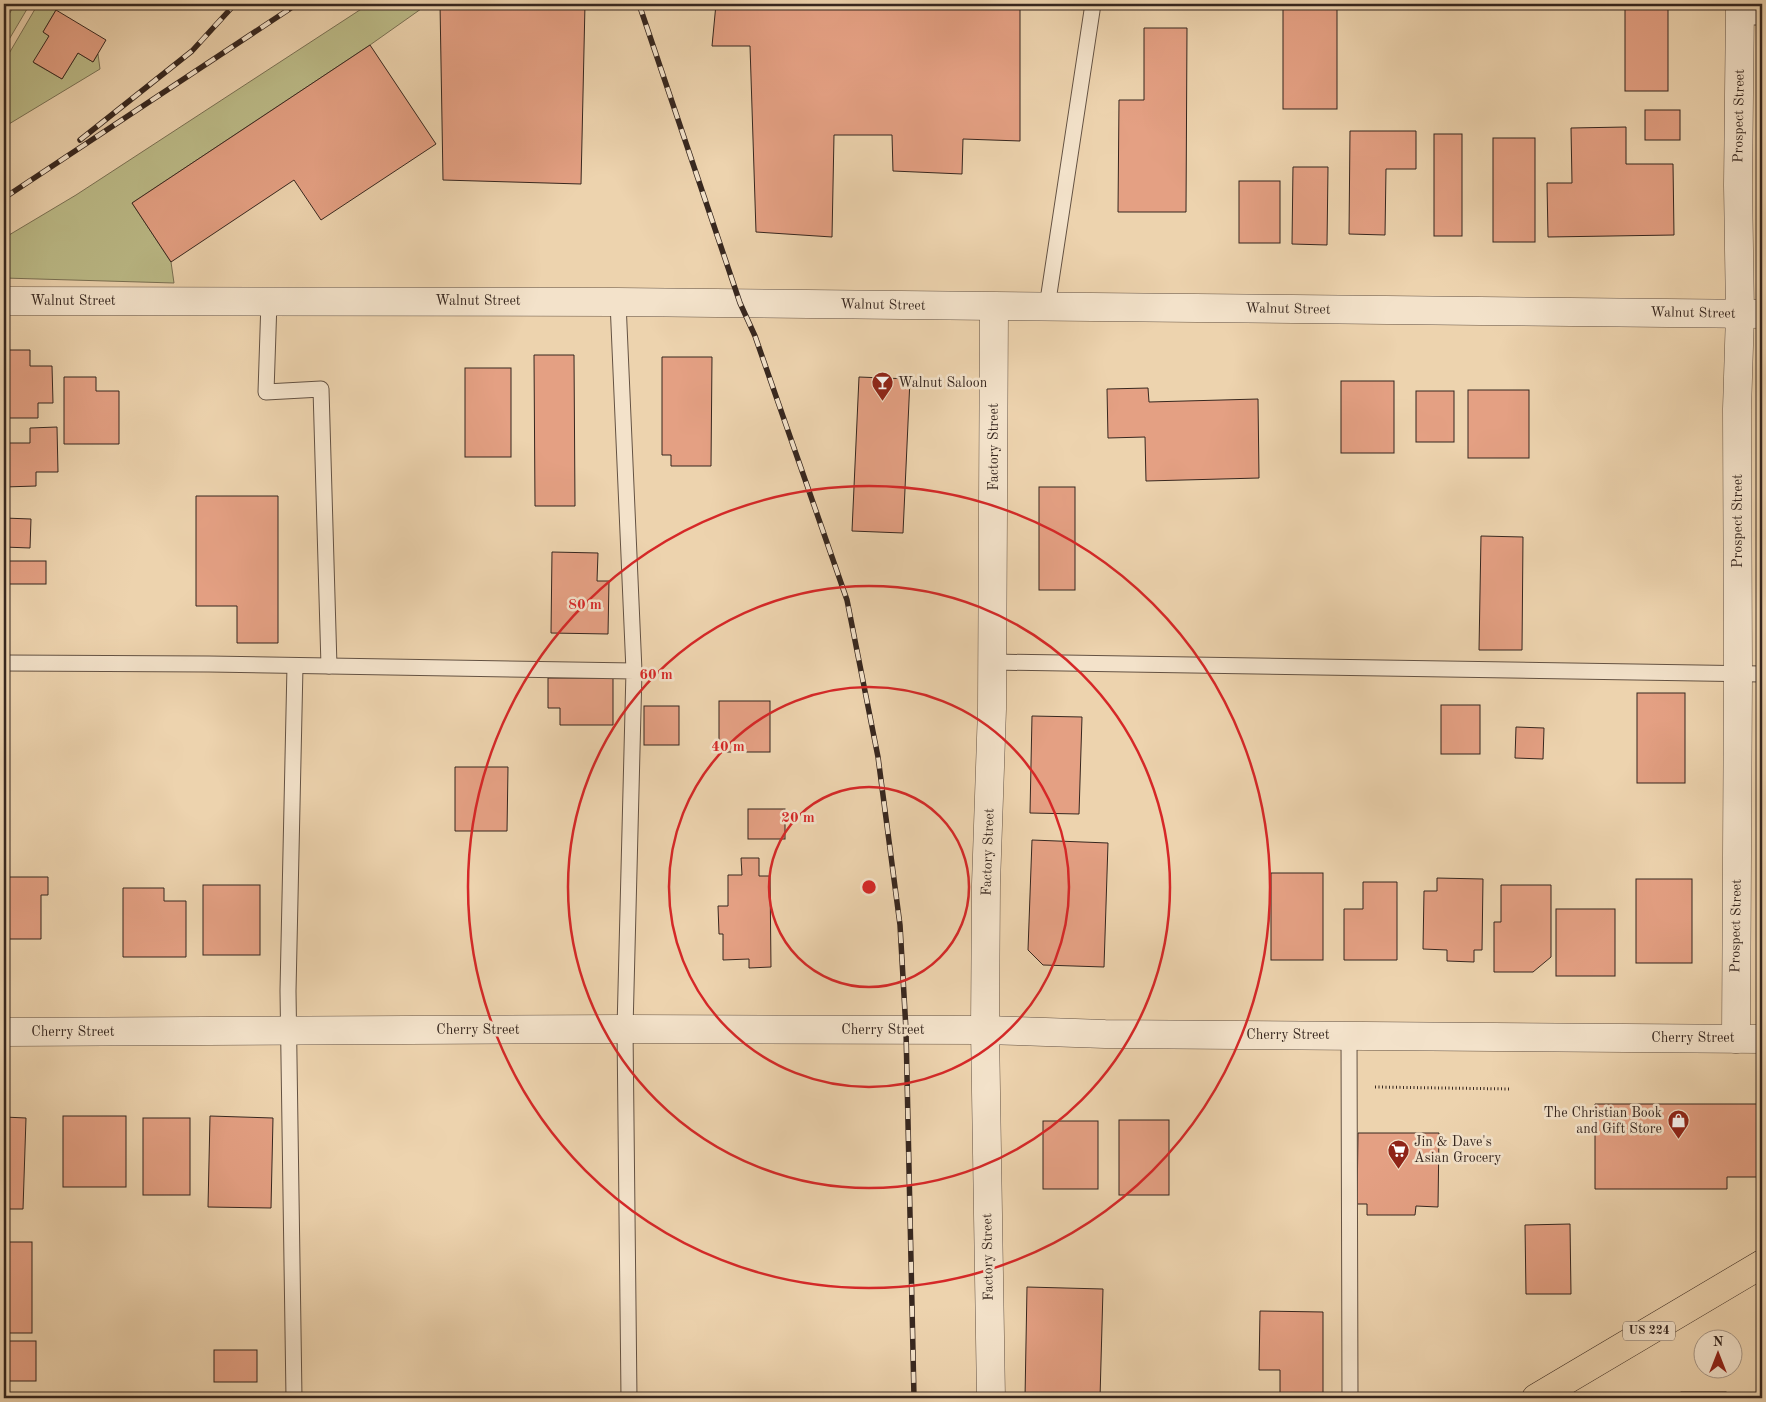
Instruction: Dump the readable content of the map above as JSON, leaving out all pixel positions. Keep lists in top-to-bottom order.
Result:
{
  "streets": {
    "highway": ["US 224"],
    "street": [
      "Prospect Street",
      "Walnut Street",
      "Factory Street",
      "Cherry Street"
    ]
  },
  "crossings": [
    ["Prospect Street", "Walnut Street"],
    ["Prospect Street", "Cherry Street"],
    ["Walnut Street", "Factory Street"],
    ["Factory Street", "Cherry Street"]
  ],
  "places": {
    "bar": ["Walnut Saloon"],
    "shop": ["The Christian Book and Gift Store"],
    "supermarket": ["Jin & Dave's Asian Grocery"]
  },
  "north": "top",
  "rings": [
    "80 m",
    "60 m",
    "40 m",
    "20 m"
  ]
}
